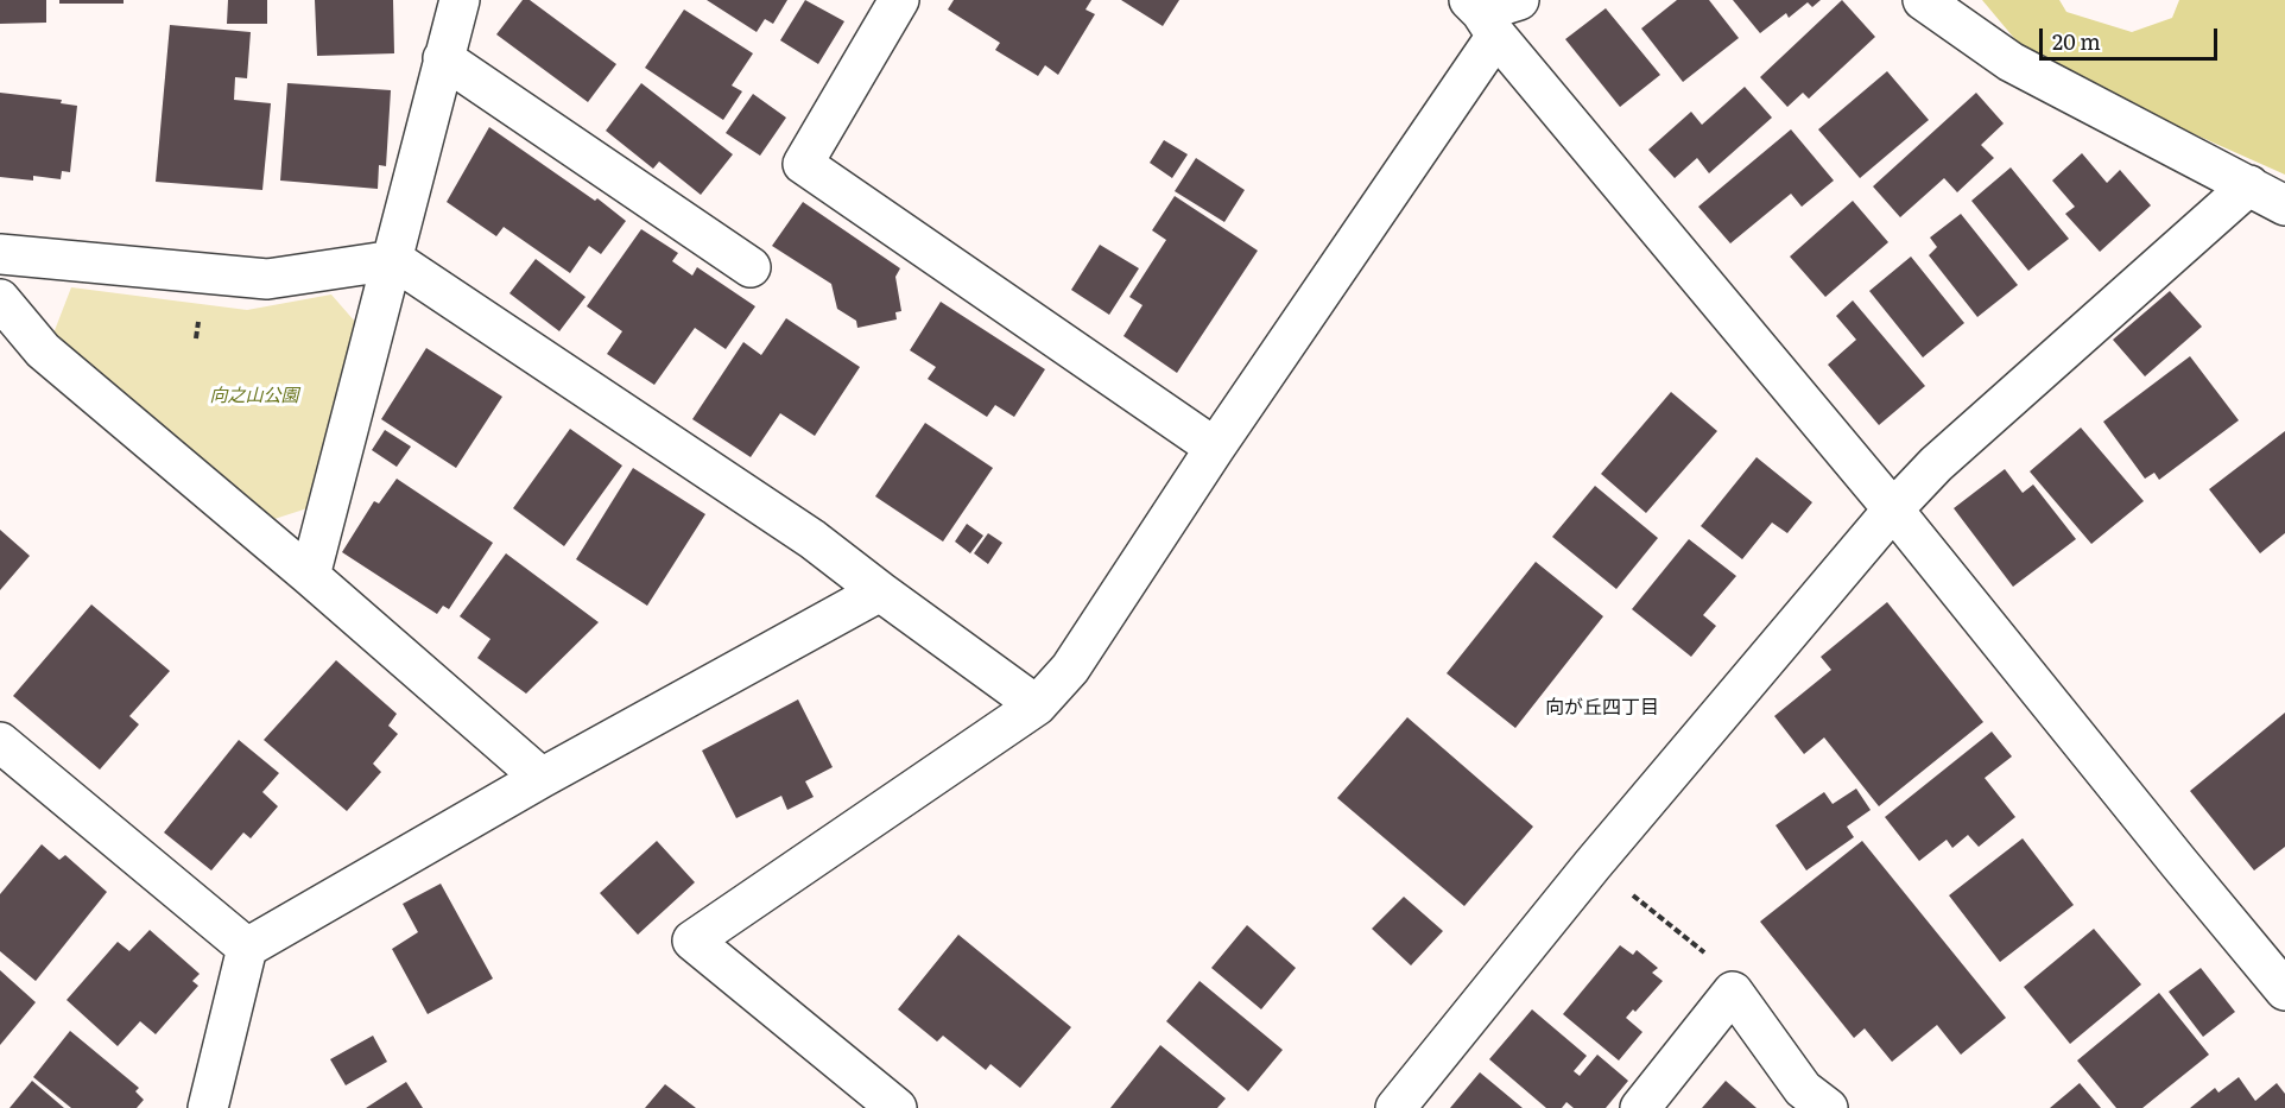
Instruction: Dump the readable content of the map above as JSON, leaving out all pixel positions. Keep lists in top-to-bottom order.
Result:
{
  "districts": ["向が丘四丁目"],
  "parks": ["向之山公園"],
  "scale_bar": "20 m"
}
